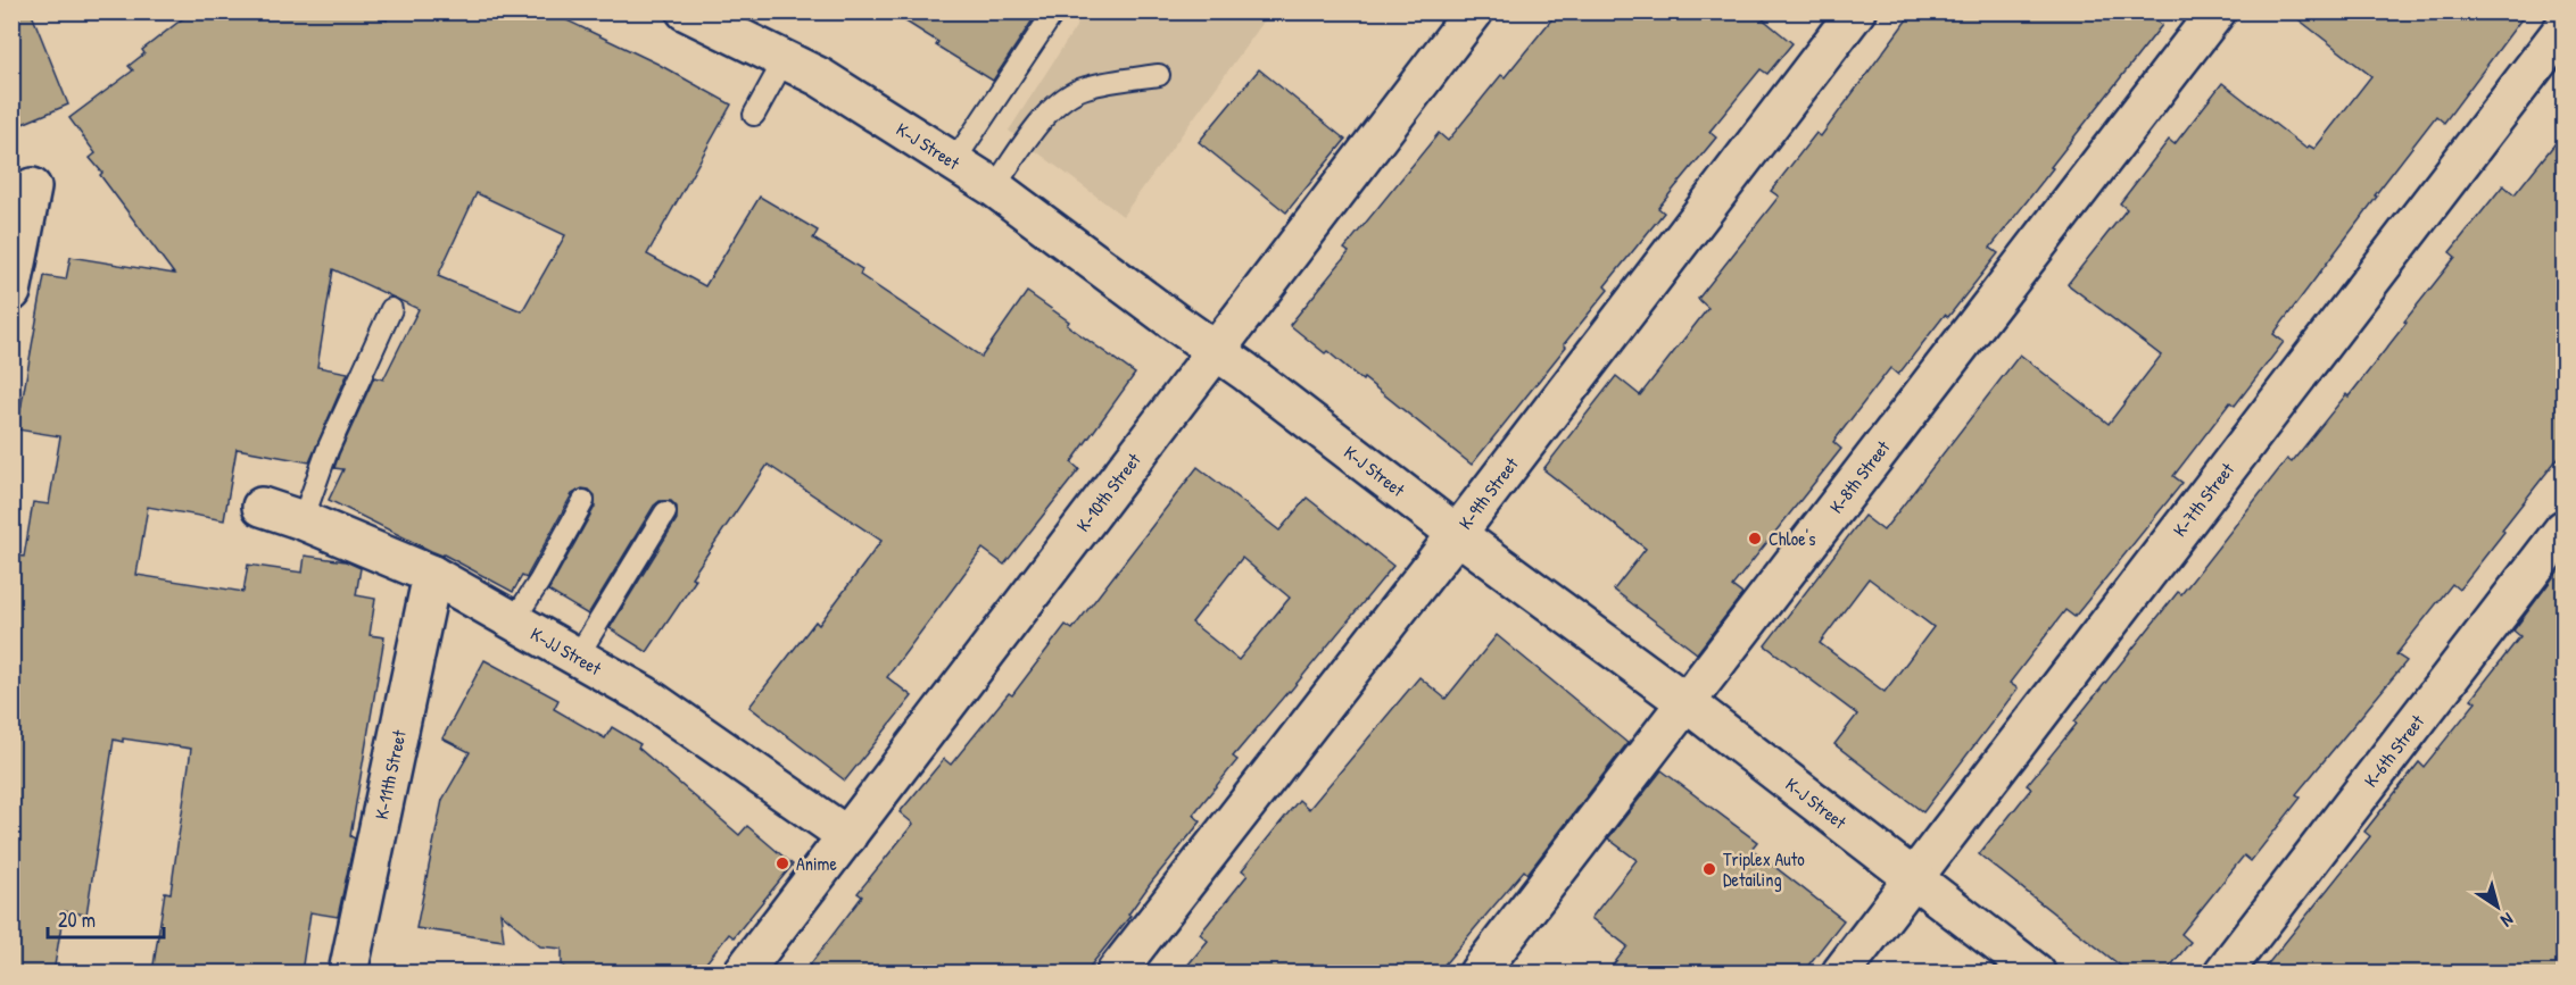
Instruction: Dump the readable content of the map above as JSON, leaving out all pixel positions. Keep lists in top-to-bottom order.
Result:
{
  "streets": {
    "street": [
      "K-J Street",
      "K-8th Street",
      "K-10th Street",
      "K-9th Street",
      "K-7th Street",
      "K-JJ Street",
      "K-6th Street",
      "K-11th Street"
    ]
  },
  "crossings": [
    ["K-J Street", "K-8th Street"],
    ["K-J Street", "K-10th Street"],
    ["K-J Street", "K-9th Street"],
    ["K-J Street", "K-7th Street"],
    ["K-10th Street", "K-JJ Street"],
    ["K-JJ Street", "K-11th Street"]
  ],
  "places": ["Chloe's", "Anime", "Triplex Auto Detailing"],
  "scale_bar": "20 m",
  "north": "bottom right"
}
